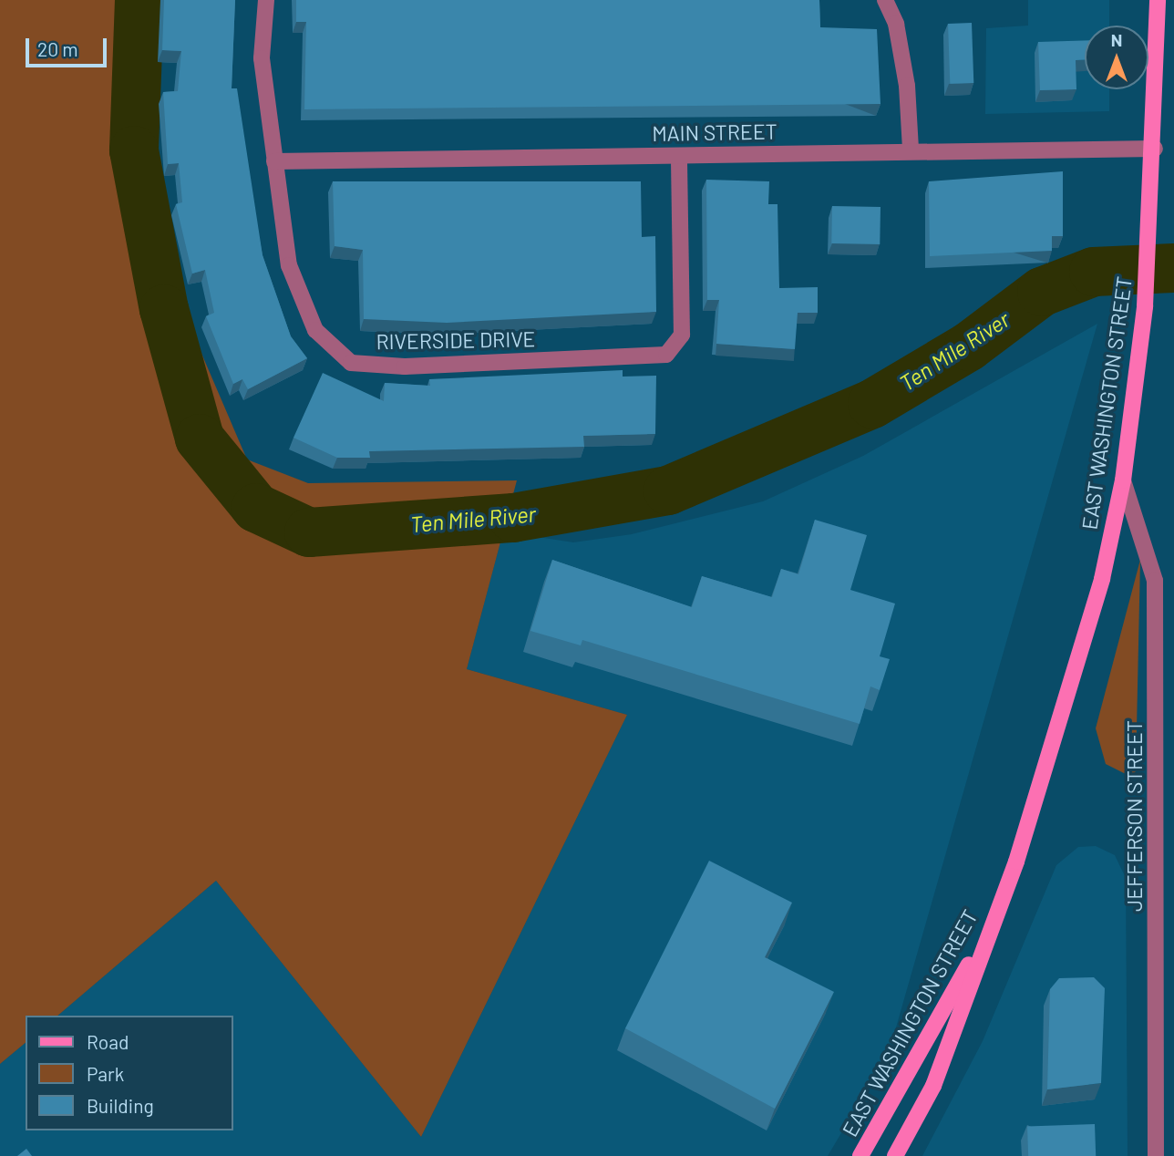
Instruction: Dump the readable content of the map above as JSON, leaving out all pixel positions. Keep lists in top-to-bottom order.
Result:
{
  "streets": {
    "main road": ["EAST WASHINGTON STREET"],
    "street": ["MAIN STREET", "RIVERSIDE DRIVE", "JEFFERSON STREET"]
  },
  "crossings": [
    ["MAIN STREET", "RIVERSIDE DRIVE"],
    ["MAIN STREET", "EAST WASHINGTON STREET"],
    ["EAST WASHINGTON STREET", "JEFFERSON STREET"]
  ],
  "water": ["Ten Mile River"],
  "legend": ["Road", "Park", "Building"],
  "scale_bar": "20 m",
  "north": "top"
}
